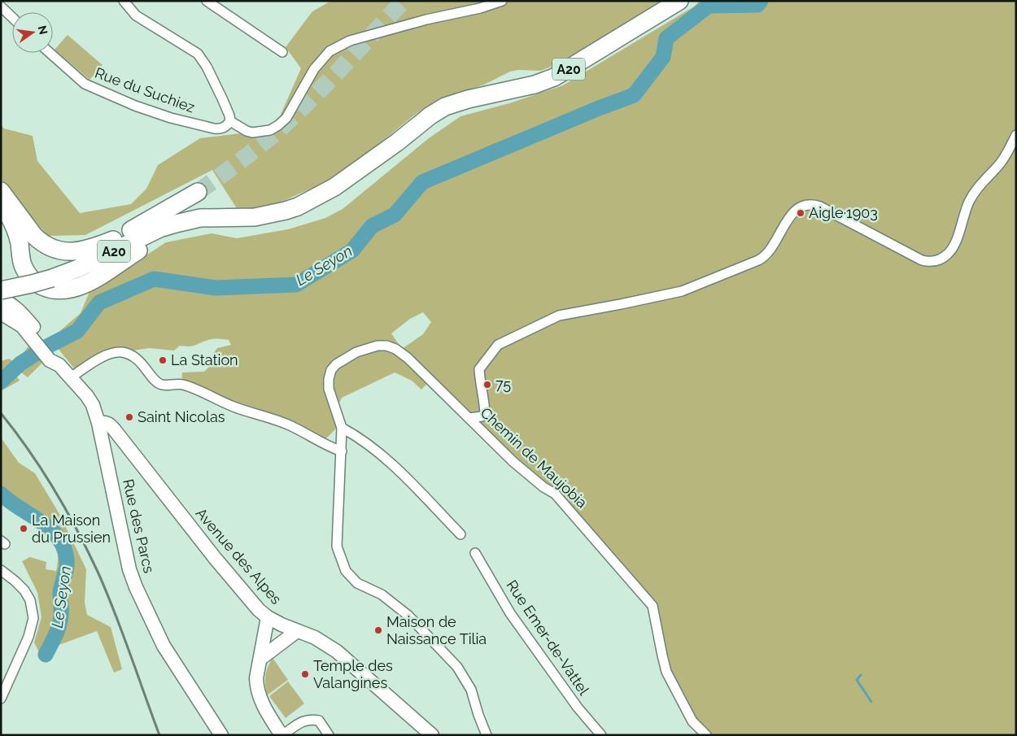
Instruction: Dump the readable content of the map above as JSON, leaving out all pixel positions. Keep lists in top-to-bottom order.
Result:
{
  "streets": {
    "highway": ["A20"],
    "main road": ["Rue des Parcs", "Avenue des Alpes"],
    "street": ["Rue du Suchiez", "Chemin de Maujobia", "Rue Emer-de-Vattel"]
  },
  "crossings": [
    ["Rue des Parcs", "Avenue des Alpes"]
  ],
  "water": ["Le Seyon"],
  "places": [
    "Aigle·1903",
    "La Station",
    "75",
    "Saint Nicolas",
    "La Maison du Prussien",
    "Maison de Naissance Tilia",
    "Temple des Valangines"
  ],
  "north": "right"
}
